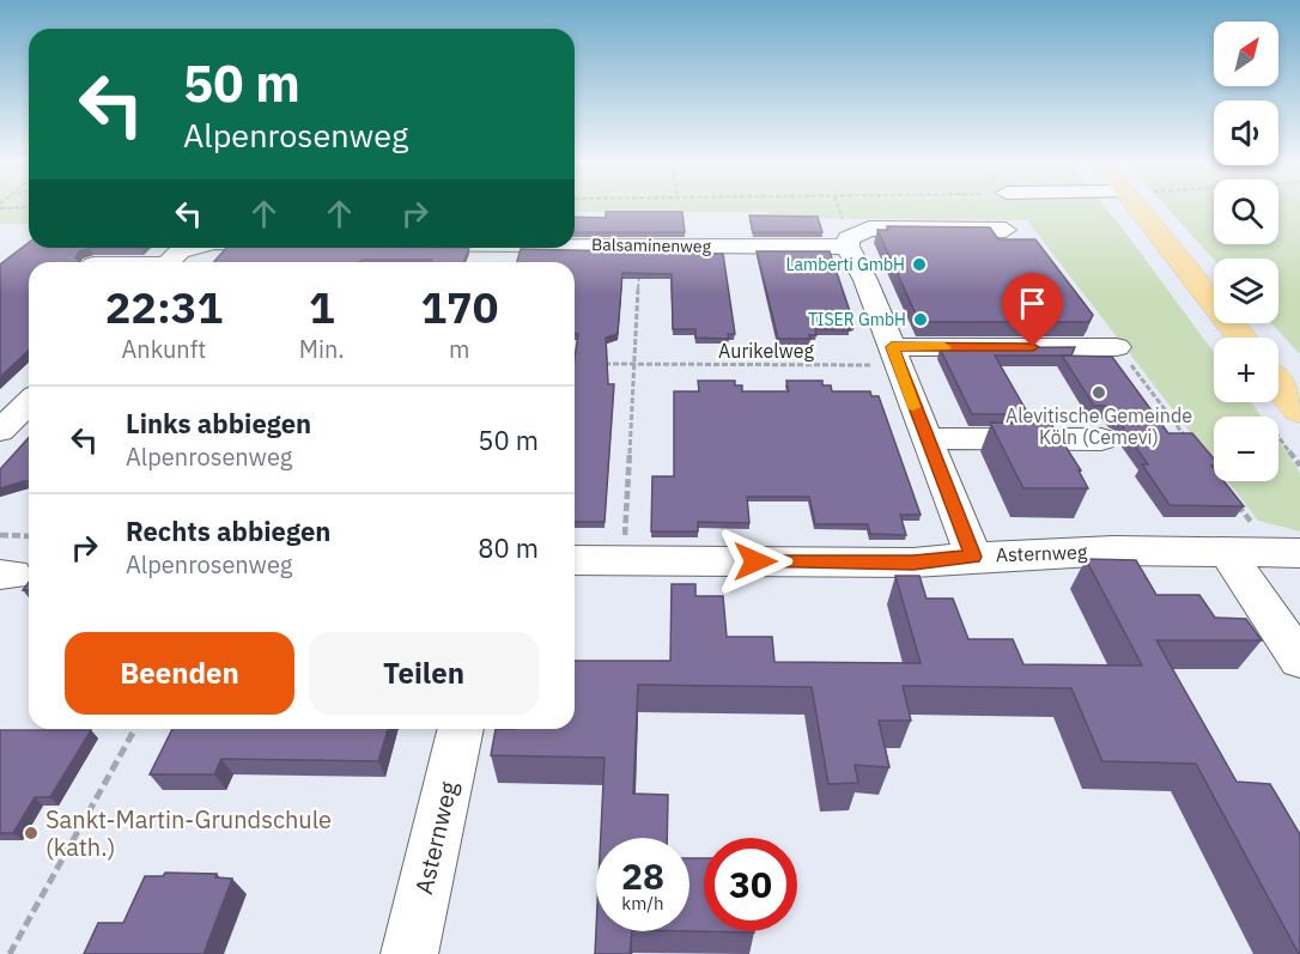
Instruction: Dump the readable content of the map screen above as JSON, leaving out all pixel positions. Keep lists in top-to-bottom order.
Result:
{
  "streets": {
    "street": ["Balsaminenweg", "Asternweg"],
    "path": ["Aurikelweg"]
  },
  "places": [
    "Lamberti GmbH",
    "TISER GmbH",
    "Alevitische Gemeinde Köln (Cemevi)",
    "Sankt-Martin-Grundschule (kath.)"
  ],
  "north": "top right",
  "page": {
    "map_buttons": ["+", "−"],
    "turn": ["50 m", "Alpenrosenweg"],
    "eta": [
      "22:31",
      "Ankunft",
      "1",
      "Min.",
      "170",
      "m"
    ],
    "list": [
      {
        "name": "Links abbiegen",
        "note": "Alpenrosenweg",
        "value": "50 m"
      },
      {
        "name": "Rechts abbiegen",
        "note": "Alpenrosenweg",
        "value": "80 m"
      }
    ],
    "buttons": ["Beenden", "Teilen"],
    "speed": "28 km/h",
    "limit": "30"
  }
}
